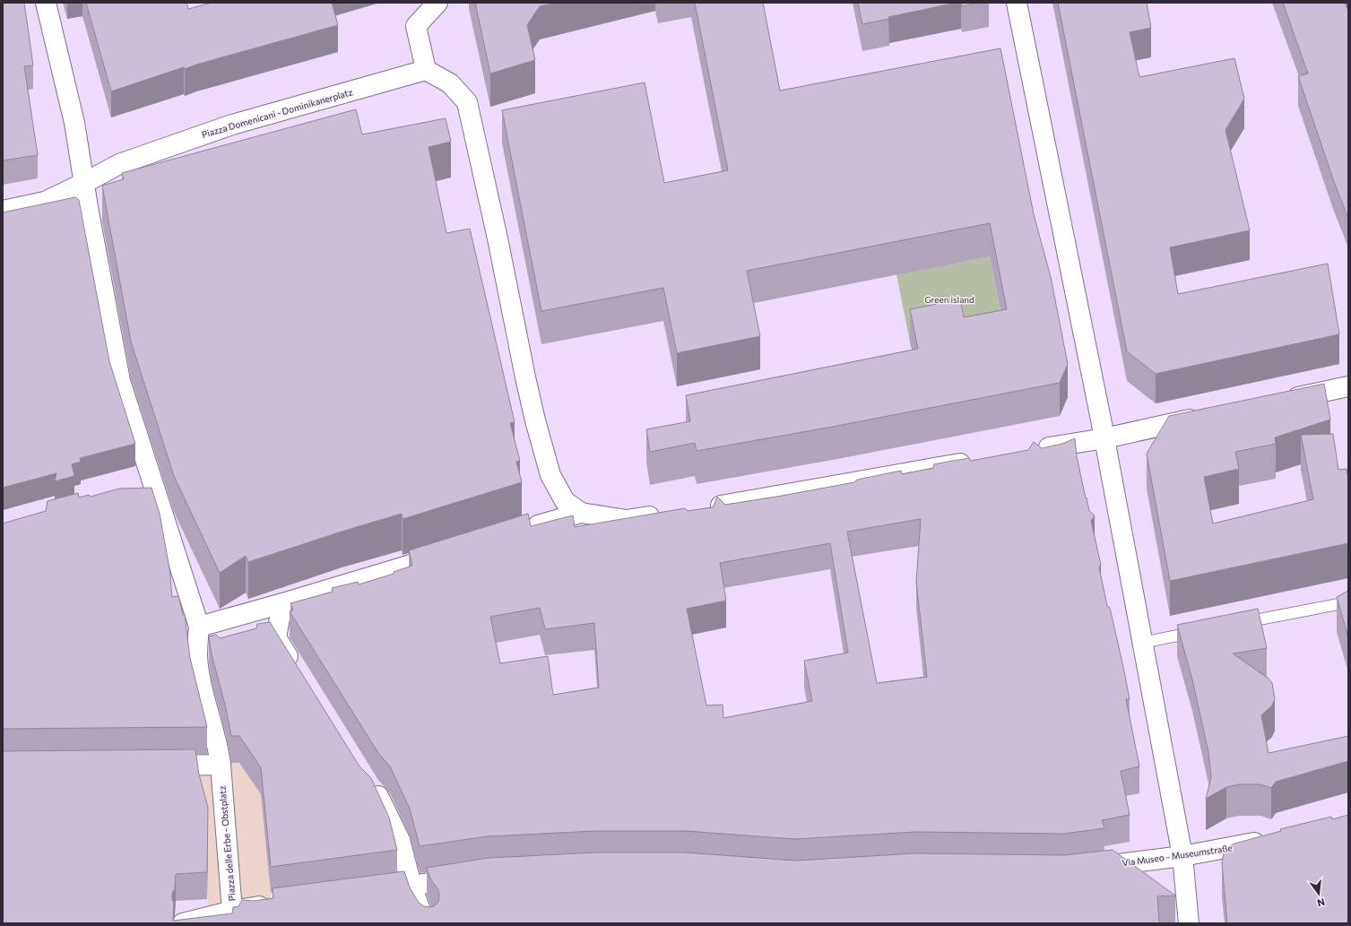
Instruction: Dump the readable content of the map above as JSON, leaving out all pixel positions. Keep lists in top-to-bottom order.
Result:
{
  "streets": {
    "street": ["Piazza Domenicani - Dominikanerplatz", "Piazza delle Erbe - Obstplatz", "Via Museo - Museumstraße"]
  },
  "parks": ["Green island"],
  "north": "bottom"
}
